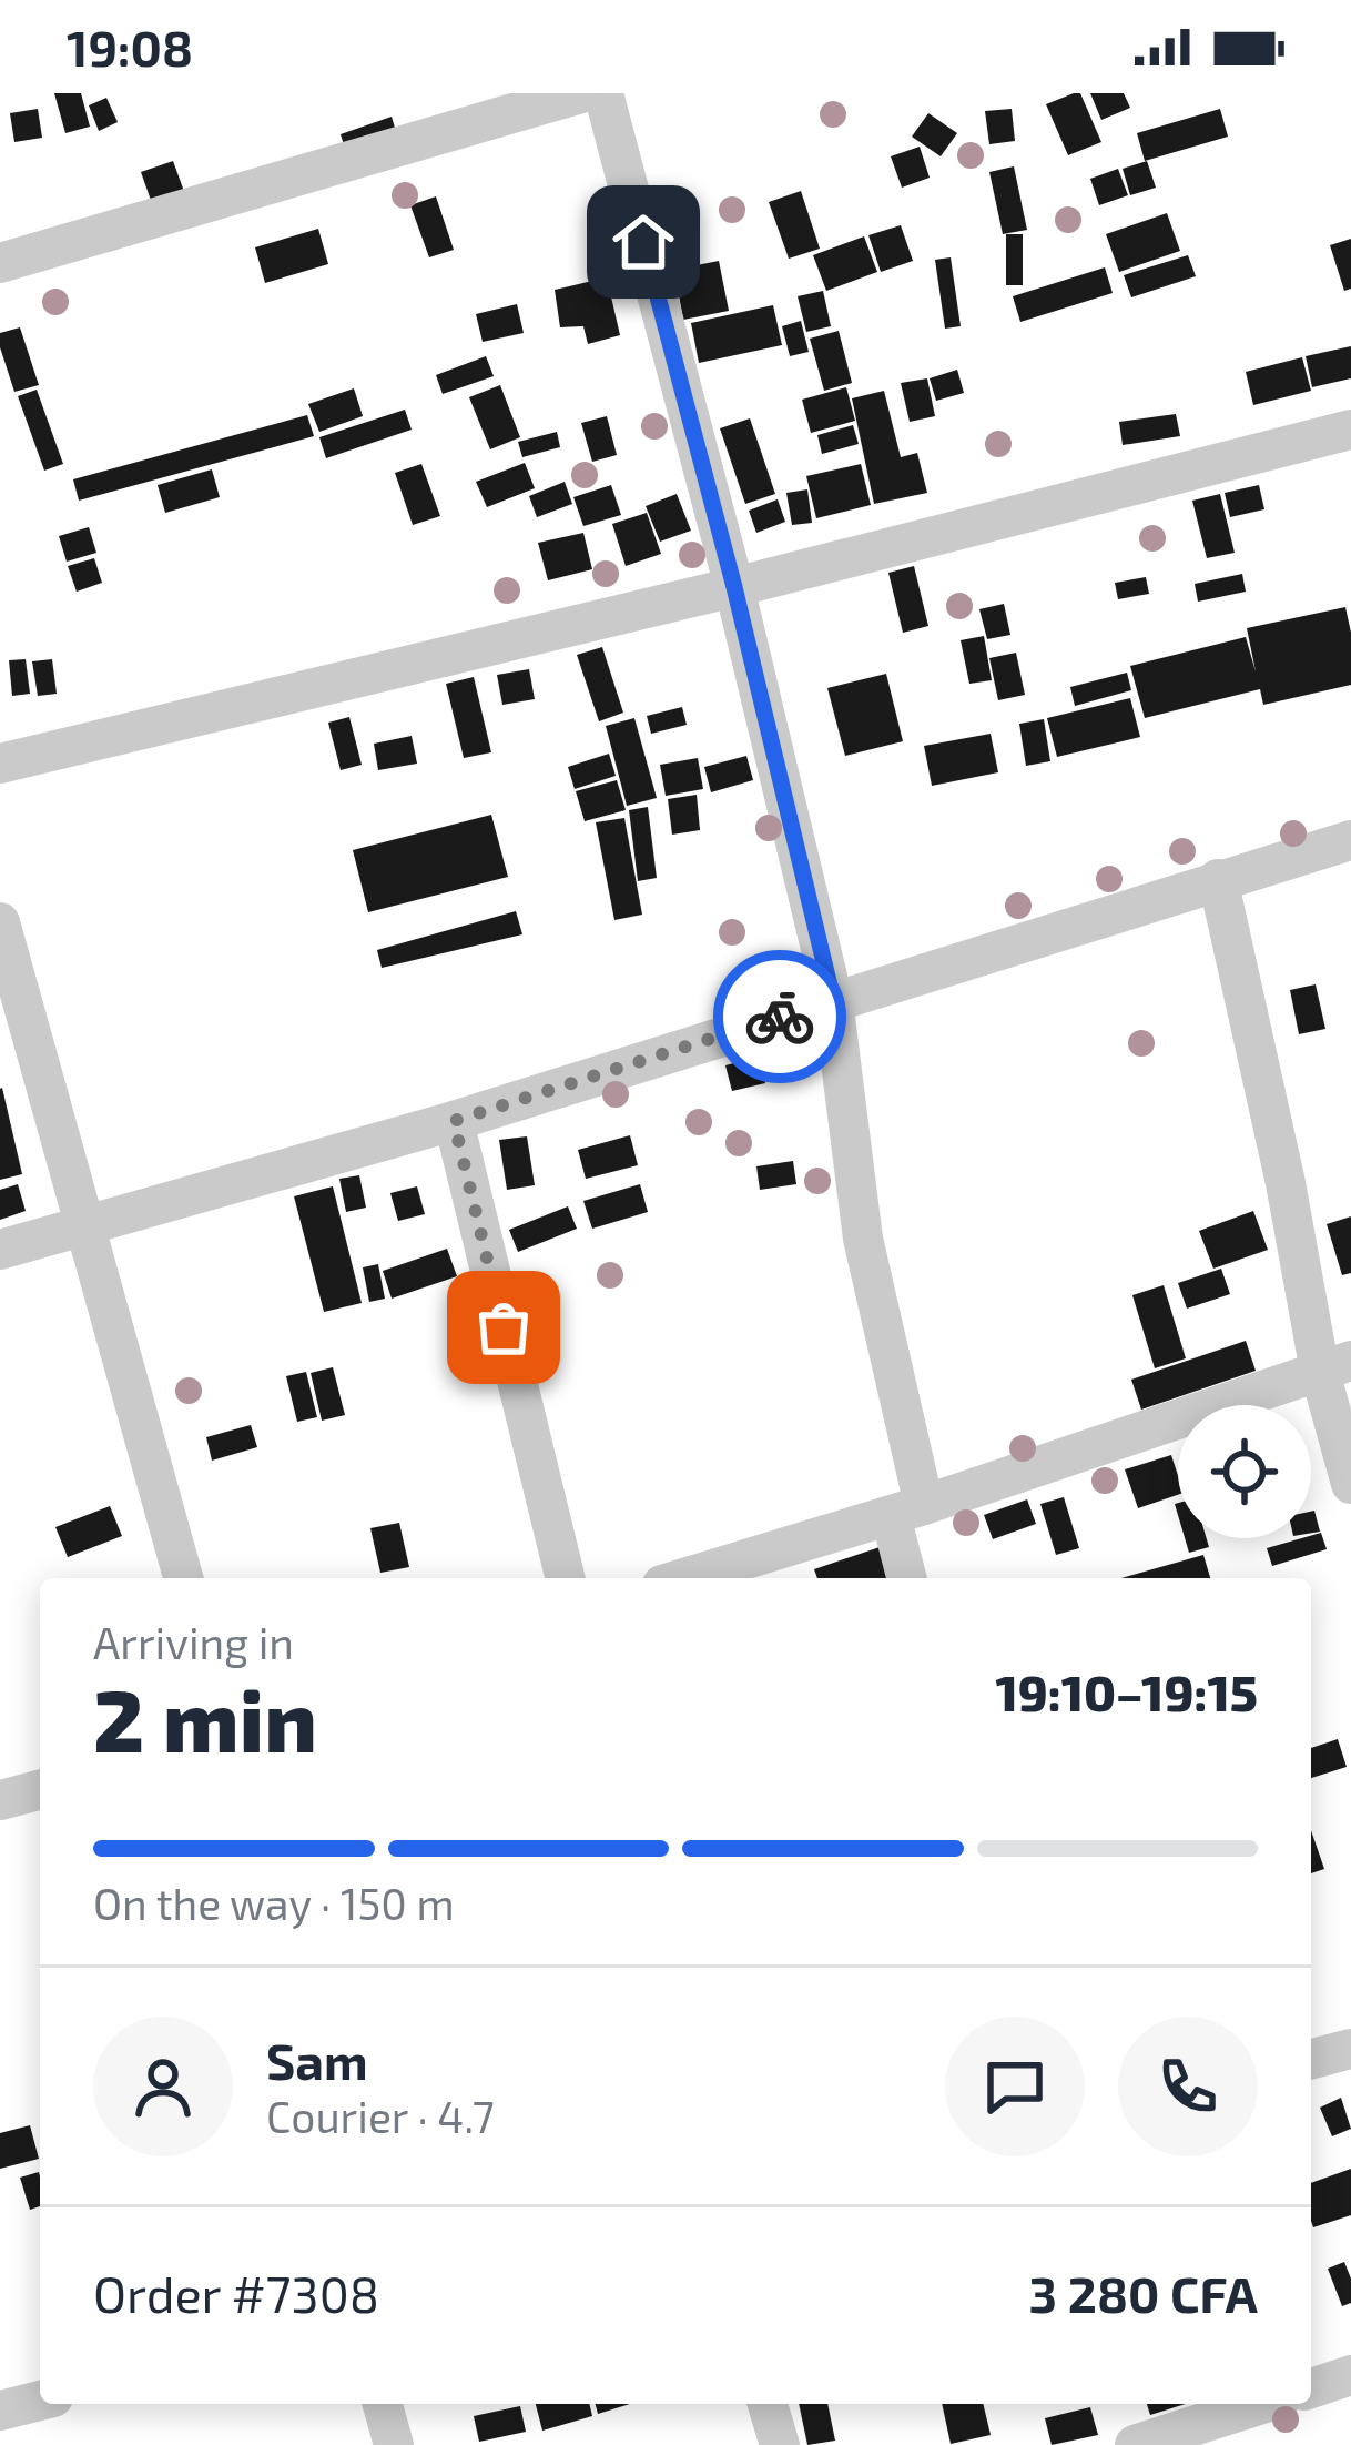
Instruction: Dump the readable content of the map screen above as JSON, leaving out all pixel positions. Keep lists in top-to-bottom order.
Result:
{
  "page": {
    "status": "19:08",
    "heading": ["2 min", "Arriving in", "19:10–19:15"],
    "panel": [
      "Sam",
      "Courier · 4.7",
      "Order #7308",
      "3 280 CFA"
    ],
    "bar": "On the way · 150 m"
  }
}
